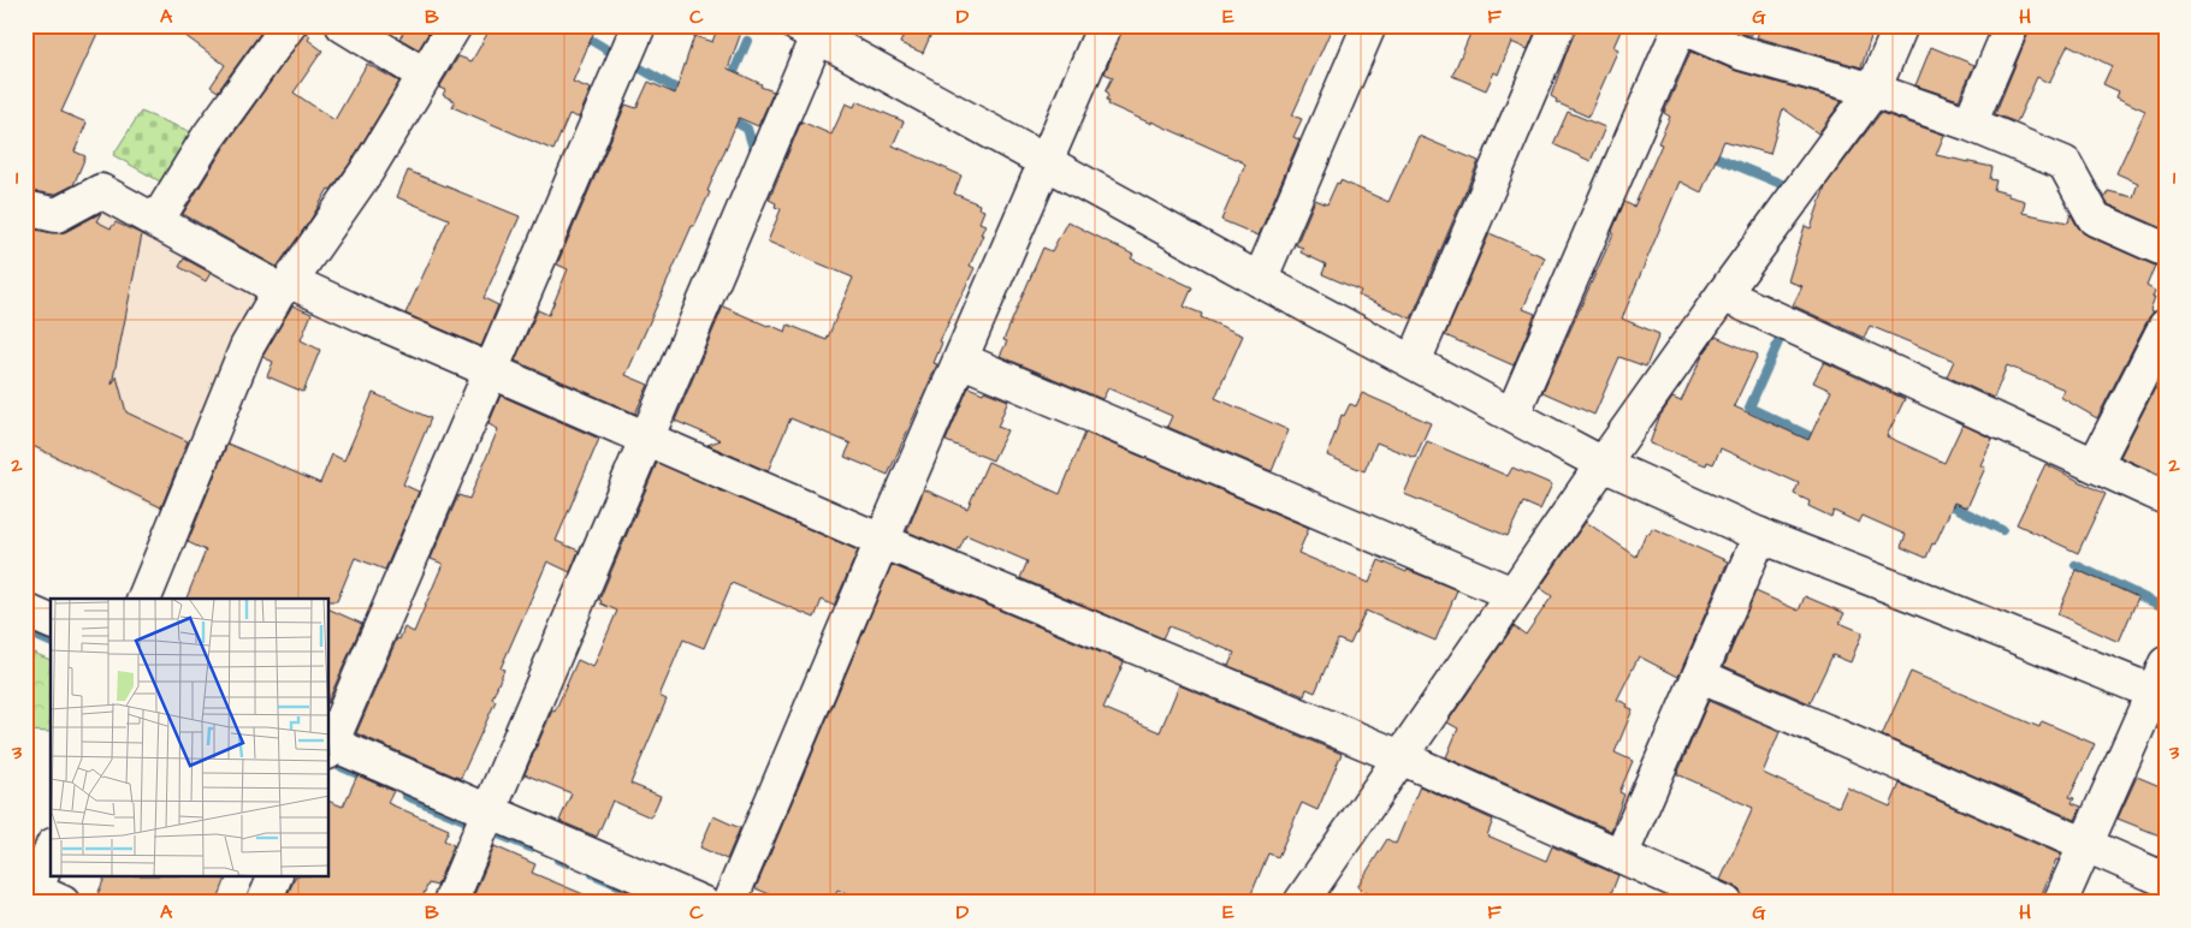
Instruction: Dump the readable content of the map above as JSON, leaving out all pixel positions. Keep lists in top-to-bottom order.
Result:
{
  "grid": {
    "columns": [
      "A",
      "B",
      "C",
      "D",
      "E",
      "F",
      "G",
      "H"
    ],
    "rows": ["1", "2", "3"]
  }
}
